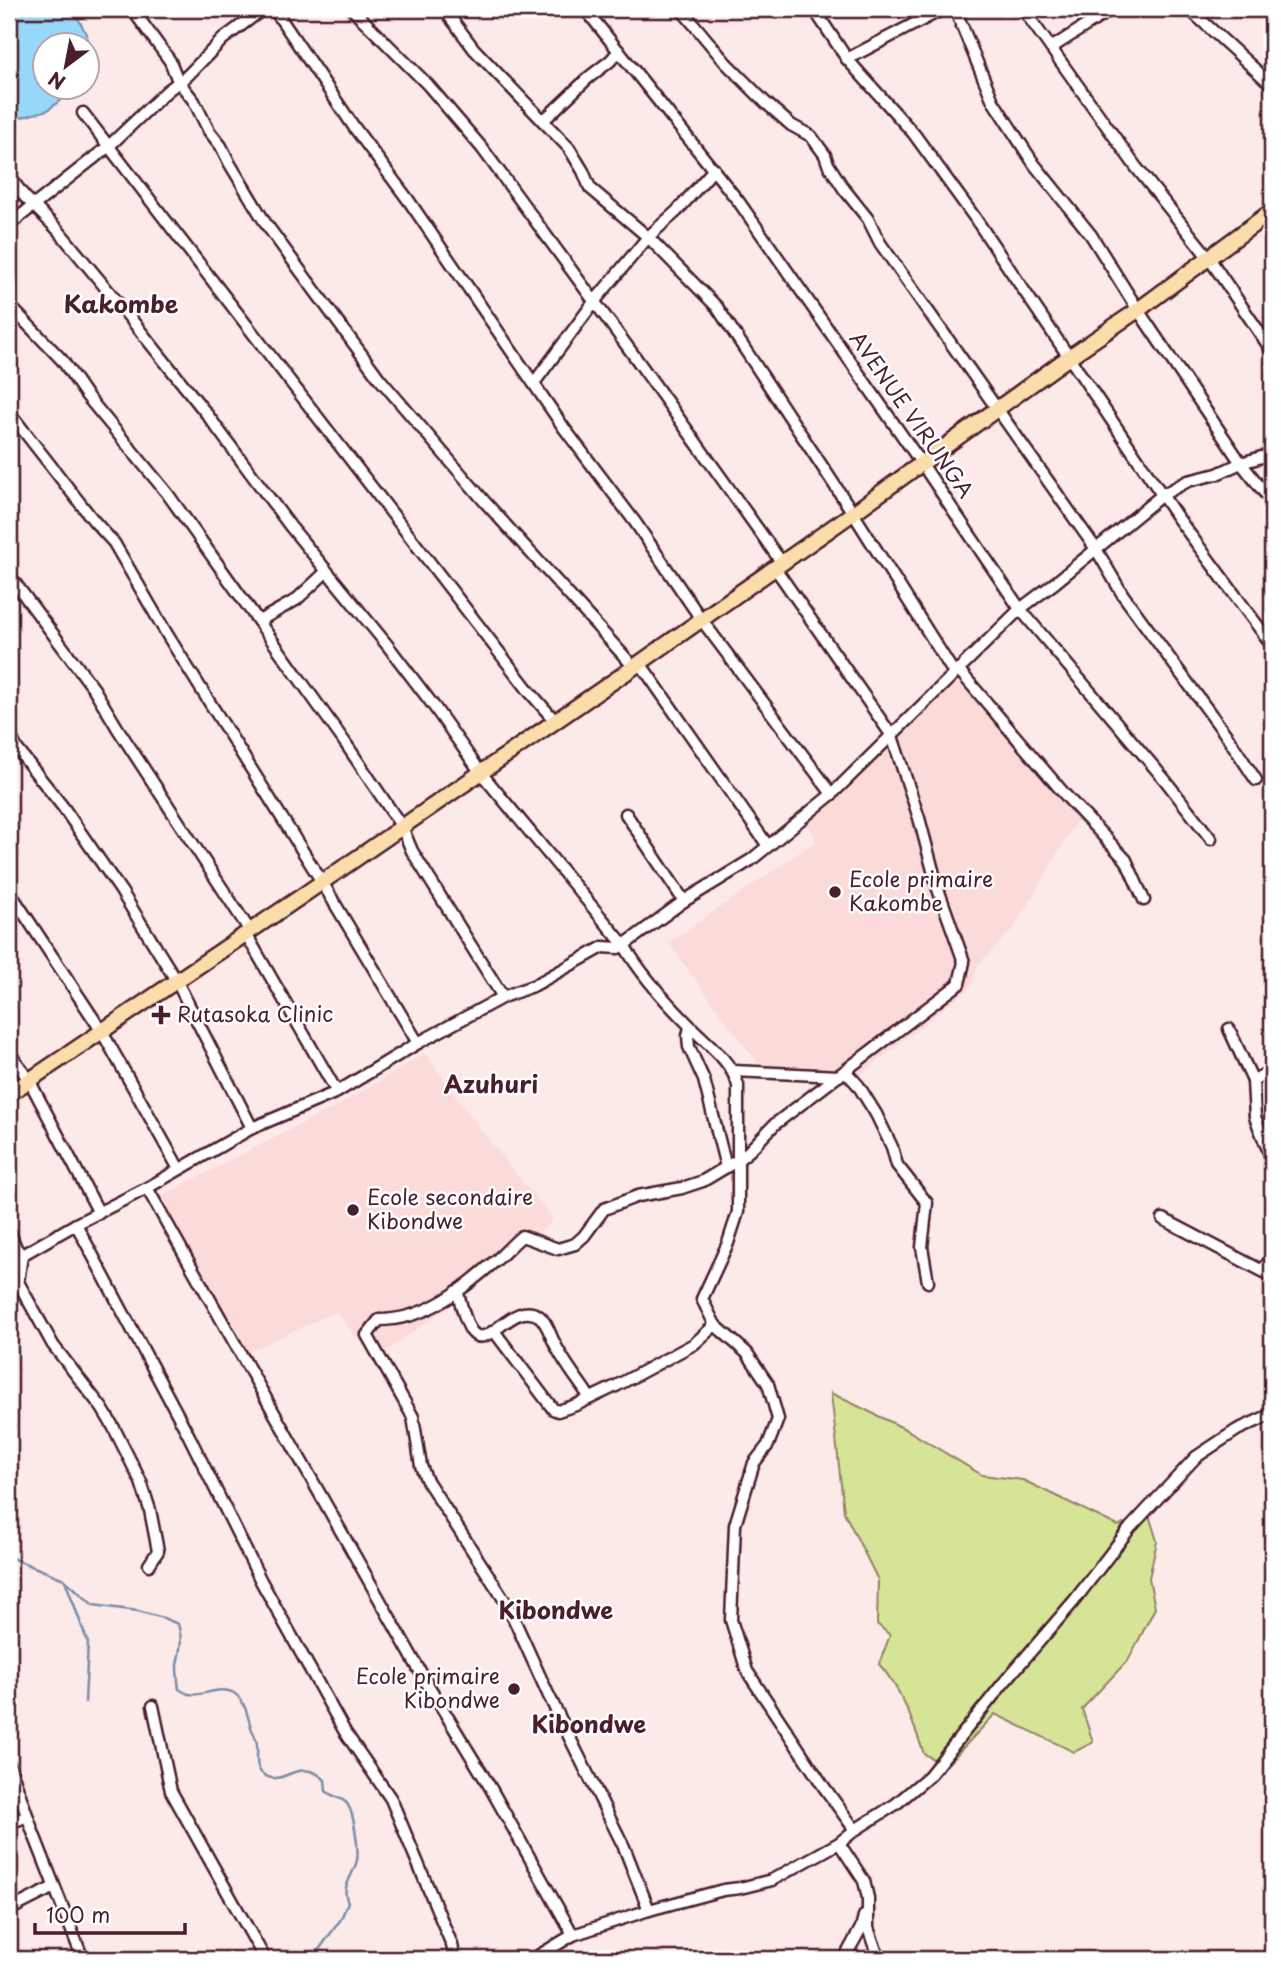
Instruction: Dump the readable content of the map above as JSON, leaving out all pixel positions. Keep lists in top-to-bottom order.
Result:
{
  "streets": {
    "street": ["AVENUE VIRUNGA"]
  },
  "districts": [
    "Kakombe",
    "Azuhuri",
    "Kibondwe",
    "Kibondwe"
  ],
  "places": {
    "other": ["Ecole primaire Kakombe", "Ecole secondaire Kibondwe", "Ecole primaire Kibondwe"],
    "health": ["Rutasoka Clinic"]
  },
  "scale_bar": "100 m",
  "north": "bottom left"
}
